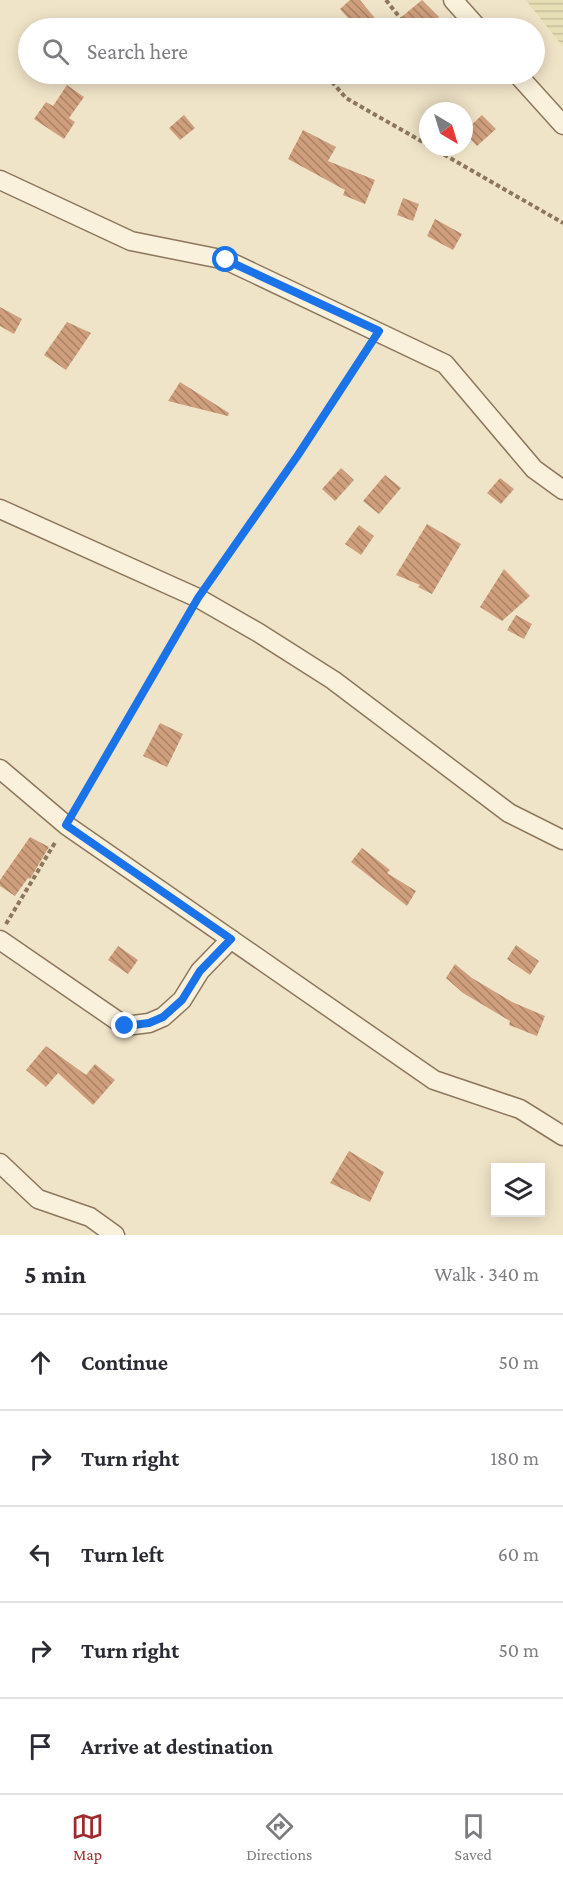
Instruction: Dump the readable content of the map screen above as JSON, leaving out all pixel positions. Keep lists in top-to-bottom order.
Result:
{
  "north": "bottom right",
  "page": {
    "search": "Search here",
    "heading": ["5 min", "Walk · 340 m"],
    "list": [
      ["Continue", "50 m"],
      ["Turn right", "180 m"],
      ["Turn left", "60 m"],
      ["Turn right", "50 m"],
      "Arrive at destination"
    ],
    "nav": ["Map", "Directions", "Saved"]
  }
}
